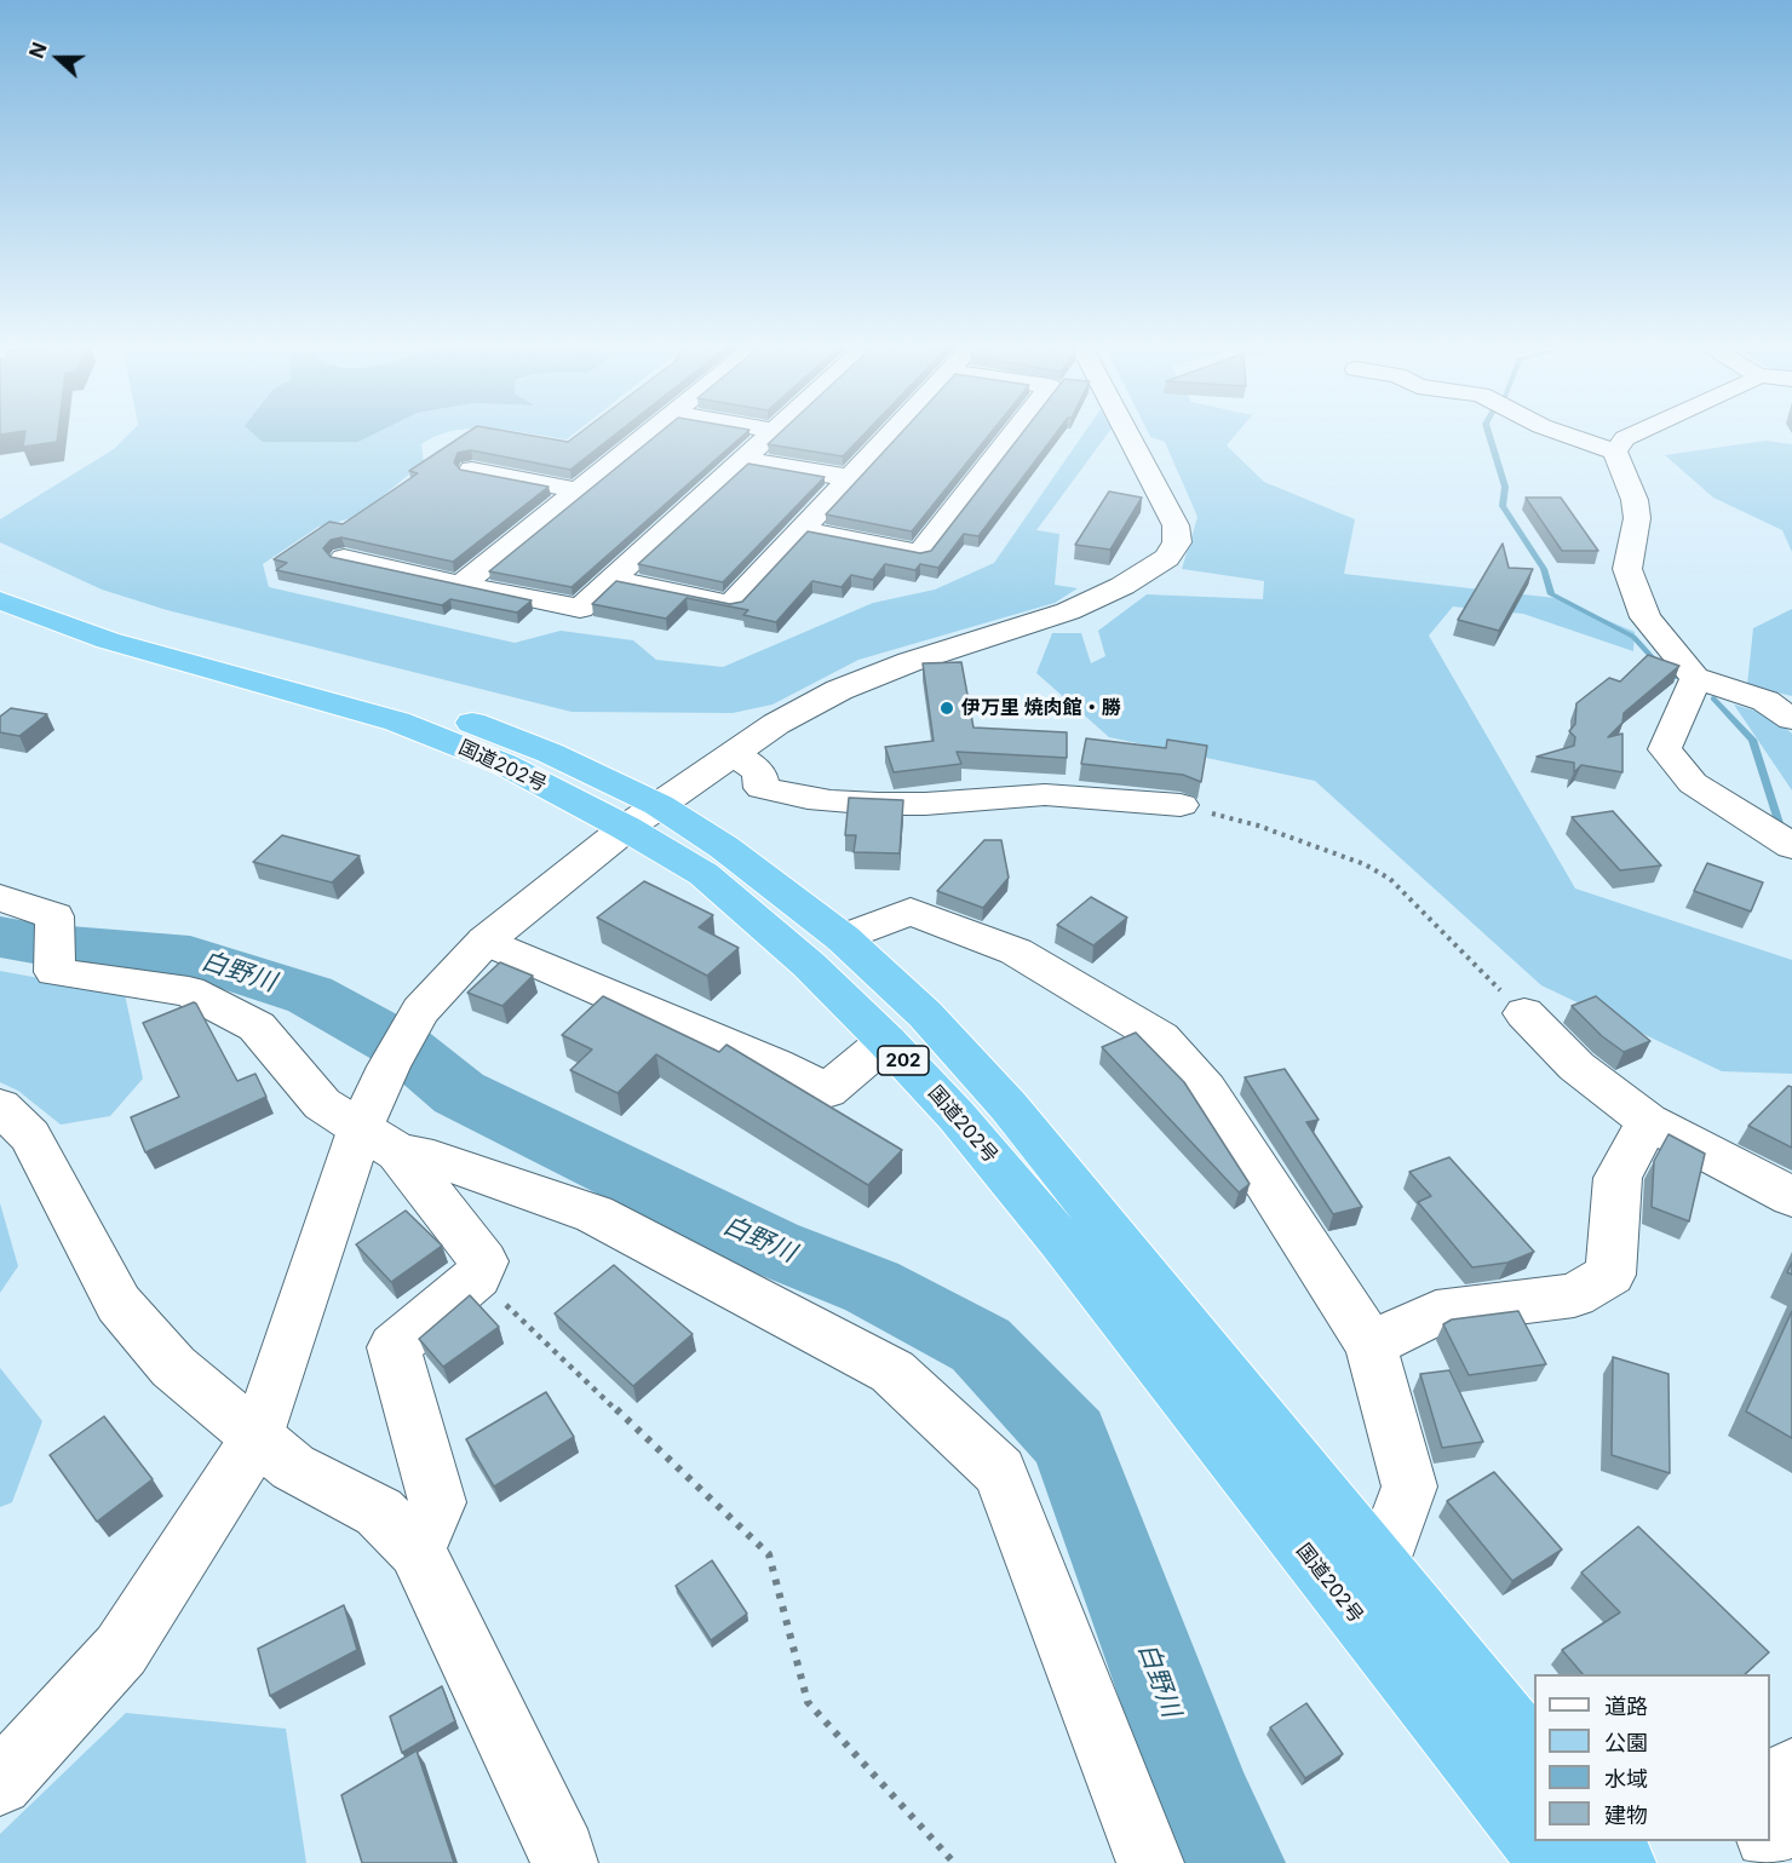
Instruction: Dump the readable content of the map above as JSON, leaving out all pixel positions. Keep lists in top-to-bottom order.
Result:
{
  "streets": {
    "highway": ["国道202号", "202"]
  },
  "water": ["白野川"],
  "places": ["伊万里 焼肉館・勝"],
  "legend": [
    "道路",
    "公園",
    "水域",
    "建物"
  ],
  "north": "left"
}
